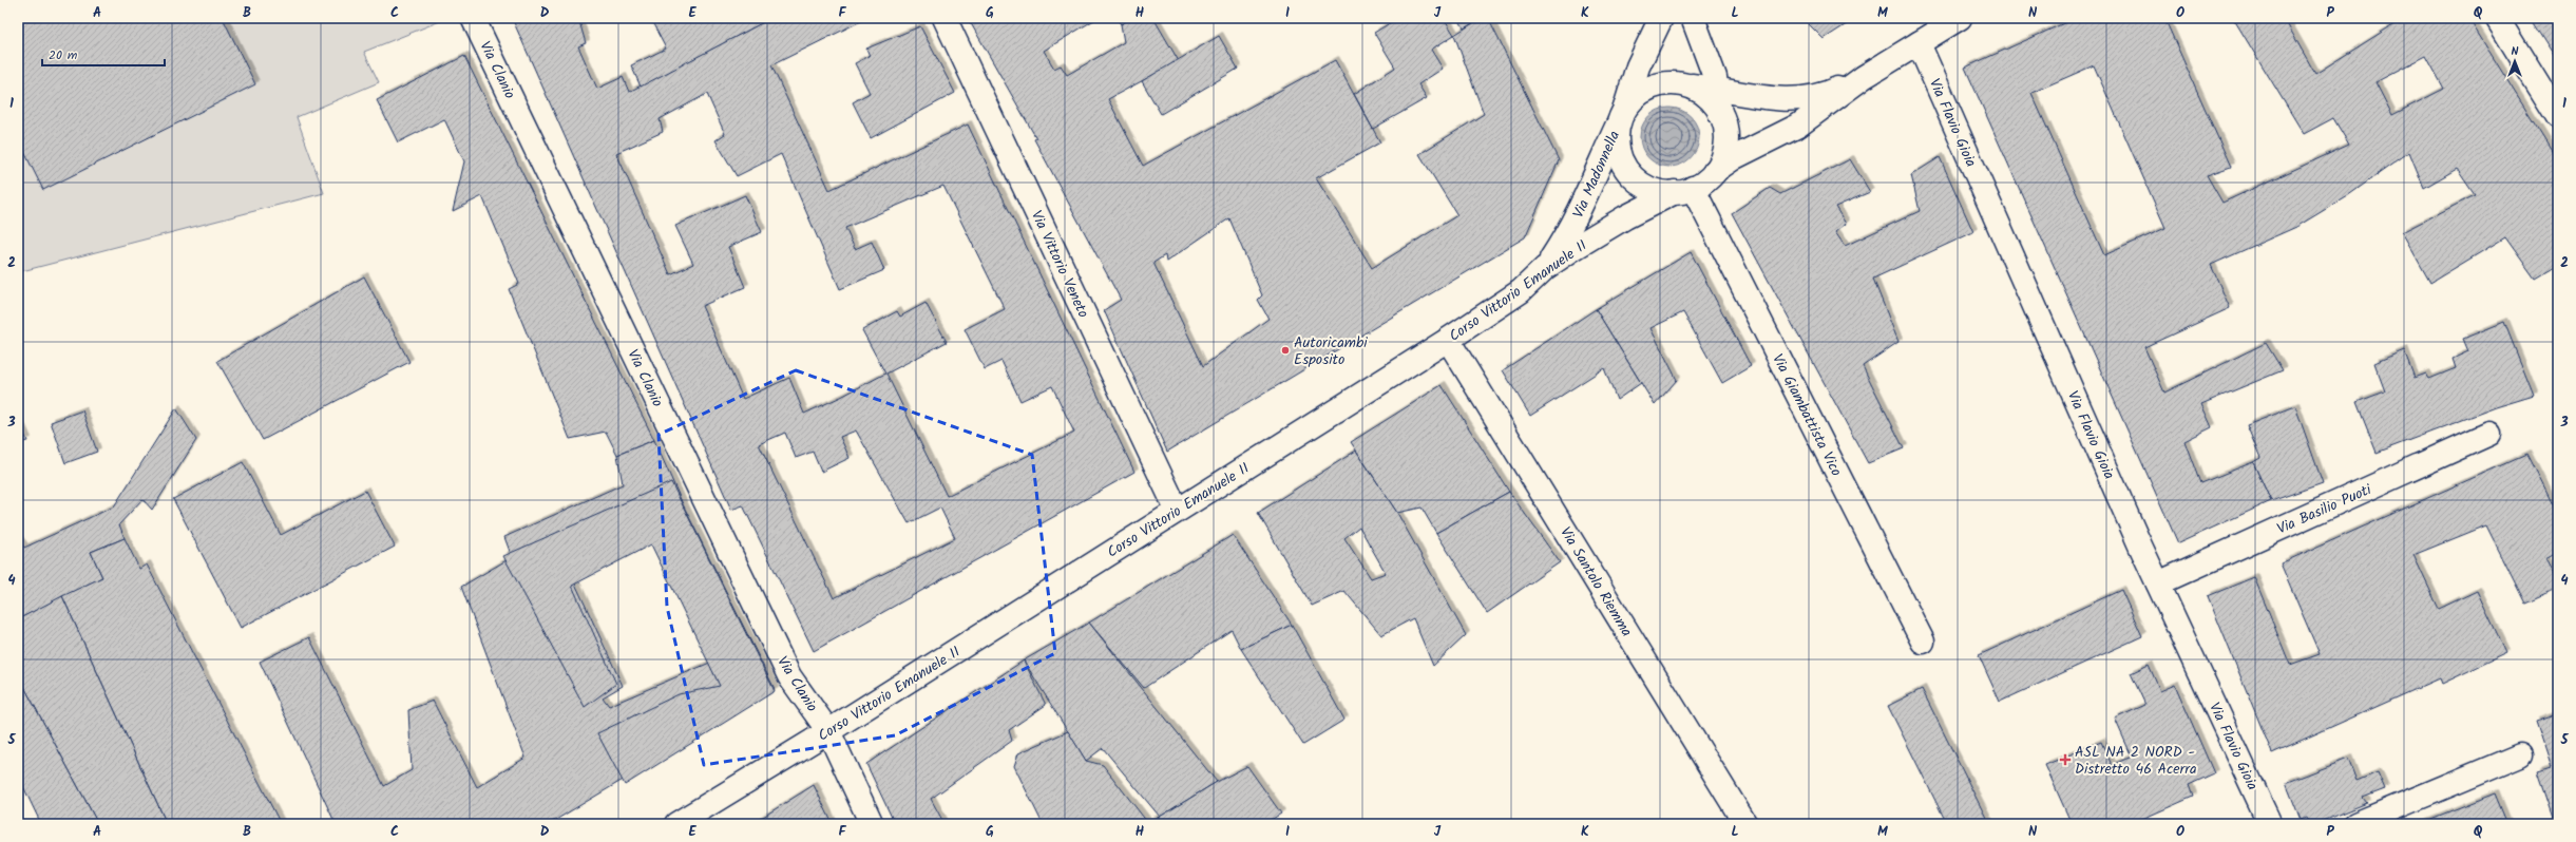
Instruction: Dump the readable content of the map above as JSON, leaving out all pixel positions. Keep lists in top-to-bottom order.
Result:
{
  "streets": {
    "street": [
      "Via Clanio",
      "Via Flavio Gioia",
      "Via Madonnella",
      "Via Vittorio Veneto",
      "Corso Vittorio Emanuele II",
      "Via Giambattista Vico",
      "Via Basilio Puoti",
      "Via Santolo Riemma"
    ]
  },
  "crossings": [
    ["Via Clanio", "Corso Vittorio Emanuele II"],
    ["Via Flavio Gioia", "Corso Vittorio Emanuele II"],
    ["Via Flavio Gioia", "Via Basilio Puoti"],
    ["Via Madonnella", "Corso Vittorio Emanuele II"],
    ["Via Madonnella", "Via Giambattista Vico"],
    ["Via Vittorio Veneto", "Corso Vittorio Emanuele II"],
    ["Corso Vittorio Emanuele II", "Via Giambattista Vico"],
    ["Corso Vittorio Emanuele II", "Via Santolo Riemma"]
  ],
  "places": {
    "other": ["Autoricambi Esposito"],
    "health": ["ASL NA 2 NORD - Distretto 46 Acerra"]
  },
  "scale_bar": "20 m",
  "north": "top",
  "grid": {
    "columns": [
      "A",
      "B",
      "C",
      "D",
      "E",
      "F",
      "G",
      "H",
      "I",
      "J",
      "K",
      "L",
      "M",
      "N",
      "O",
      "P",
      "Q"
    ],
    "rows": [
      "1",
      "2",
      "3",
      "4",
      "5"
    ]
  }
}
